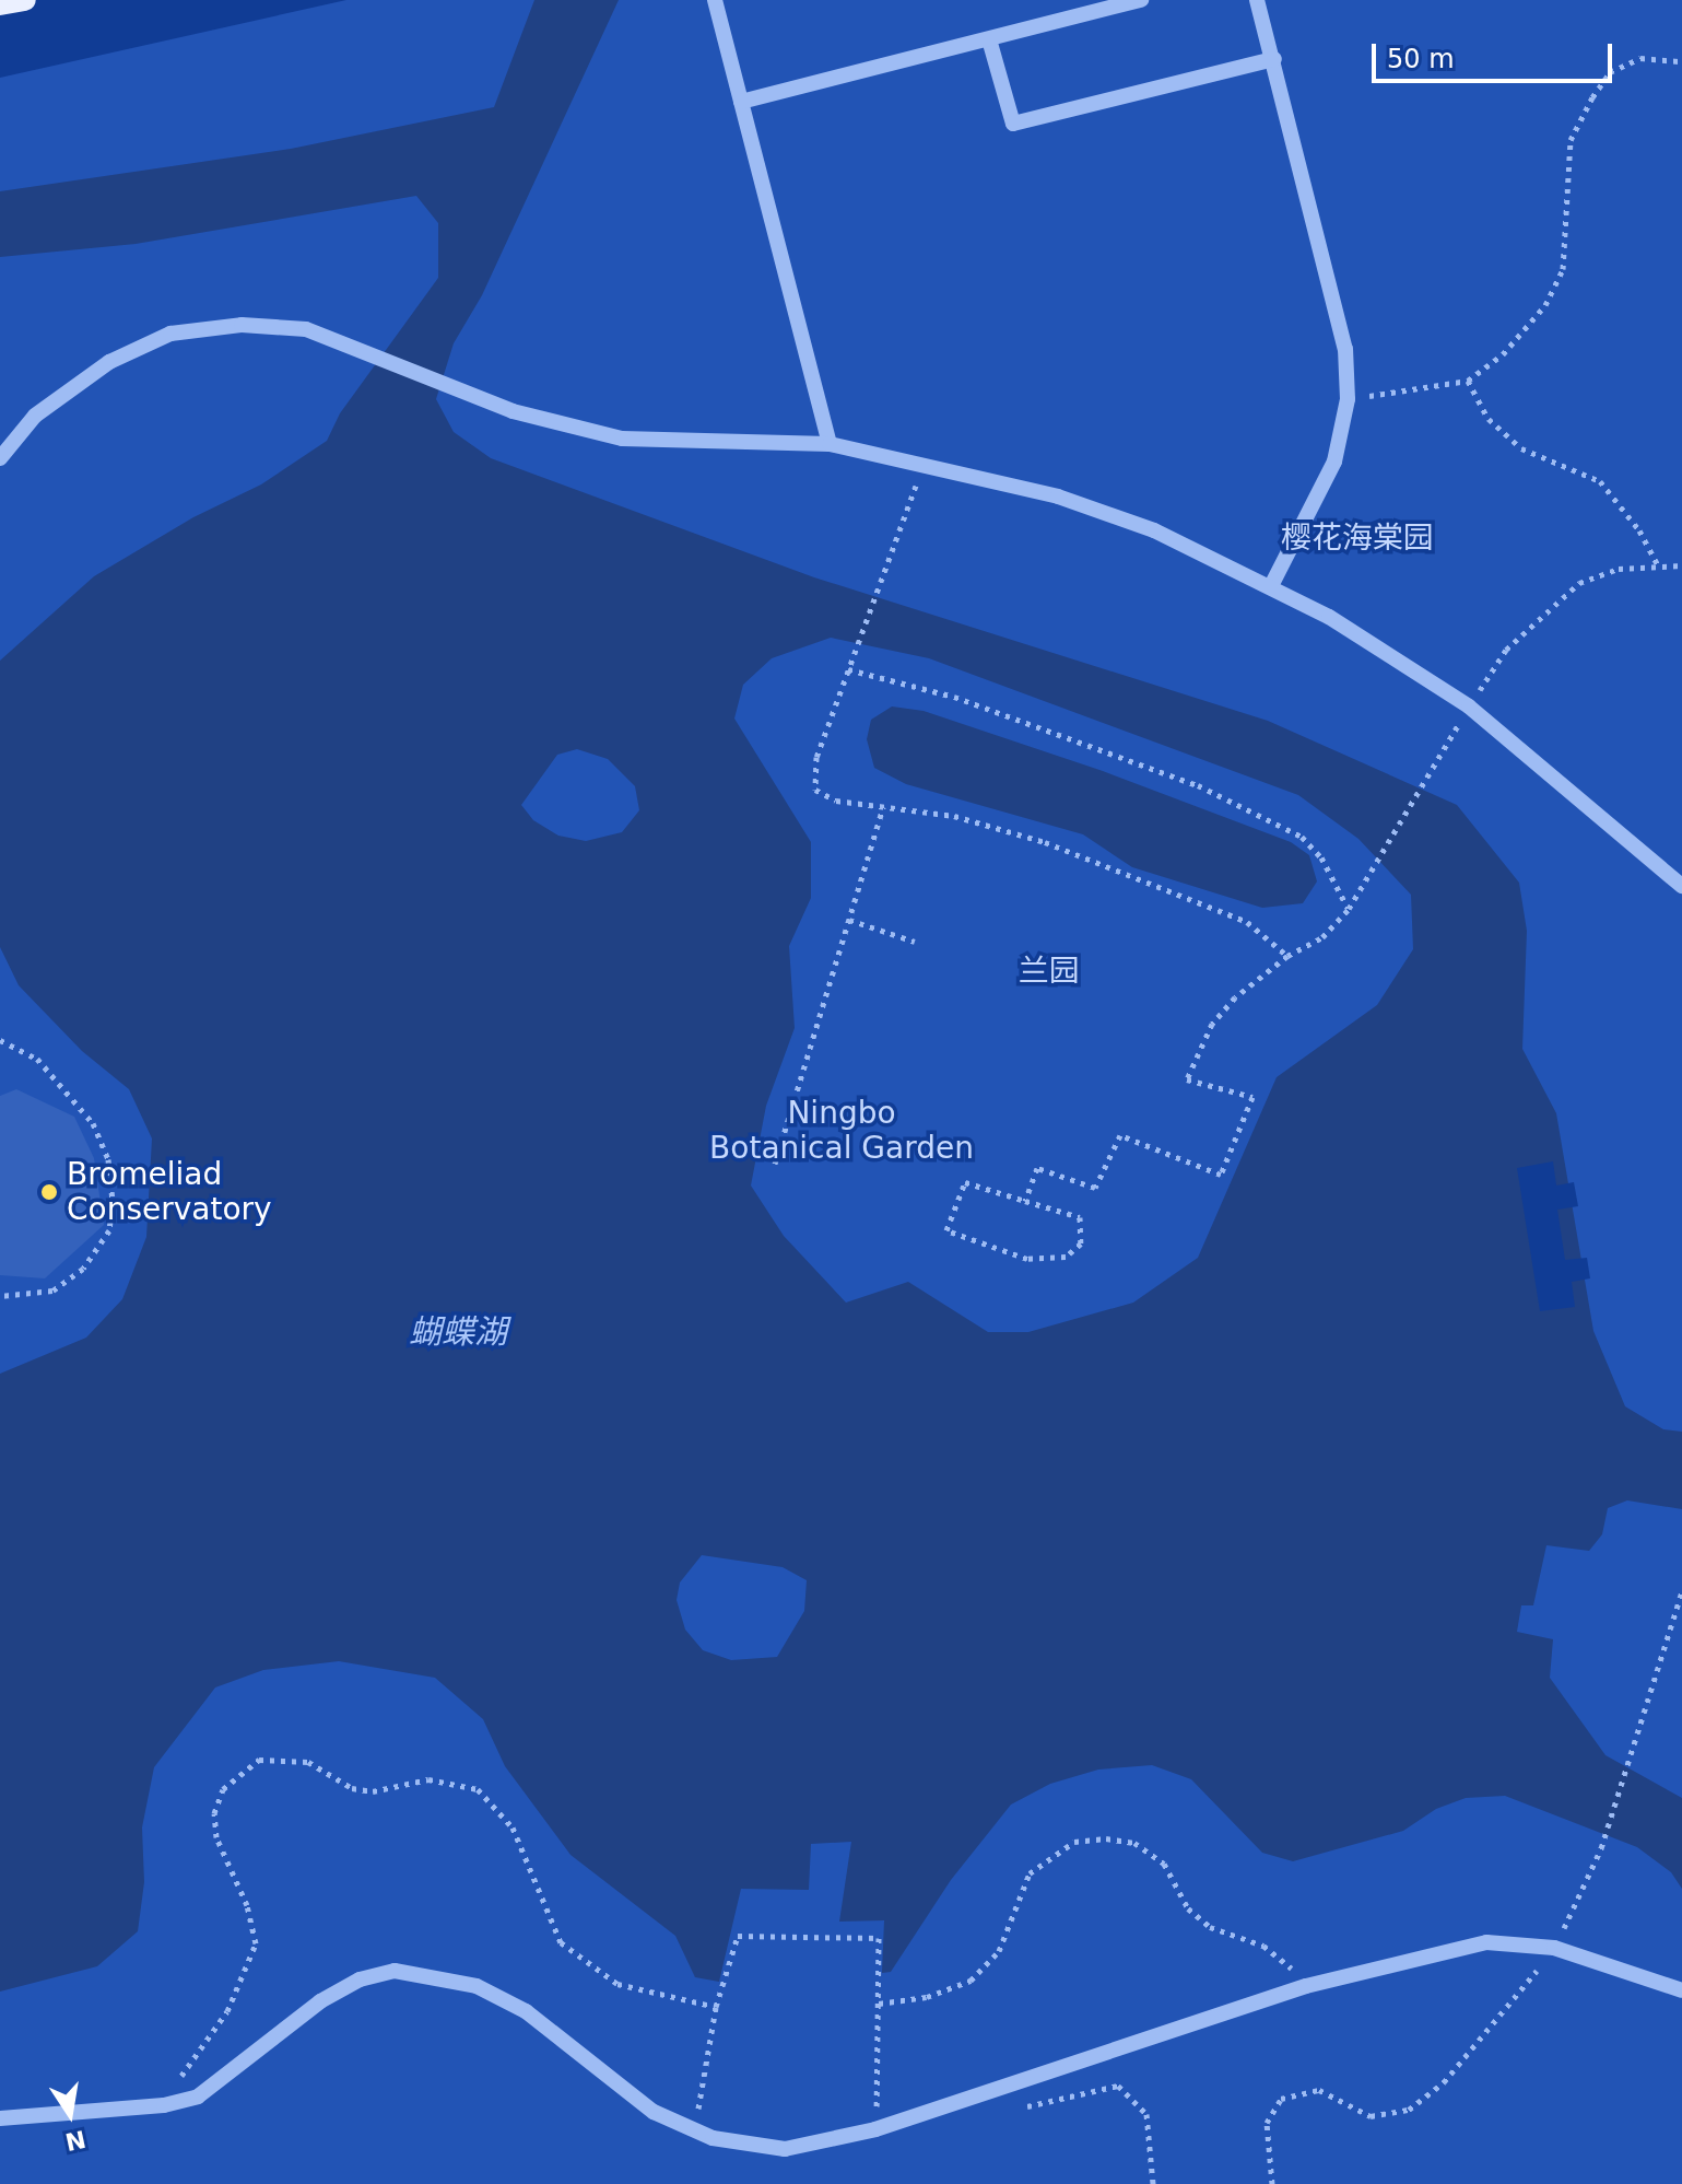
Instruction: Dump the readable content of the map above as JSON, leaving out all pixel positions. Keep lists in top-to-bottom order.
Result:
{
  "water": ["蝴蝶湖"],
  "parks": ["樱花海棠园", "兰园", "Ningbo Botanical Garden"],
  "places": ["Bromeliad Conservatory"],
  "scale_bar": "50 m",
  "north": "bottom"
}
